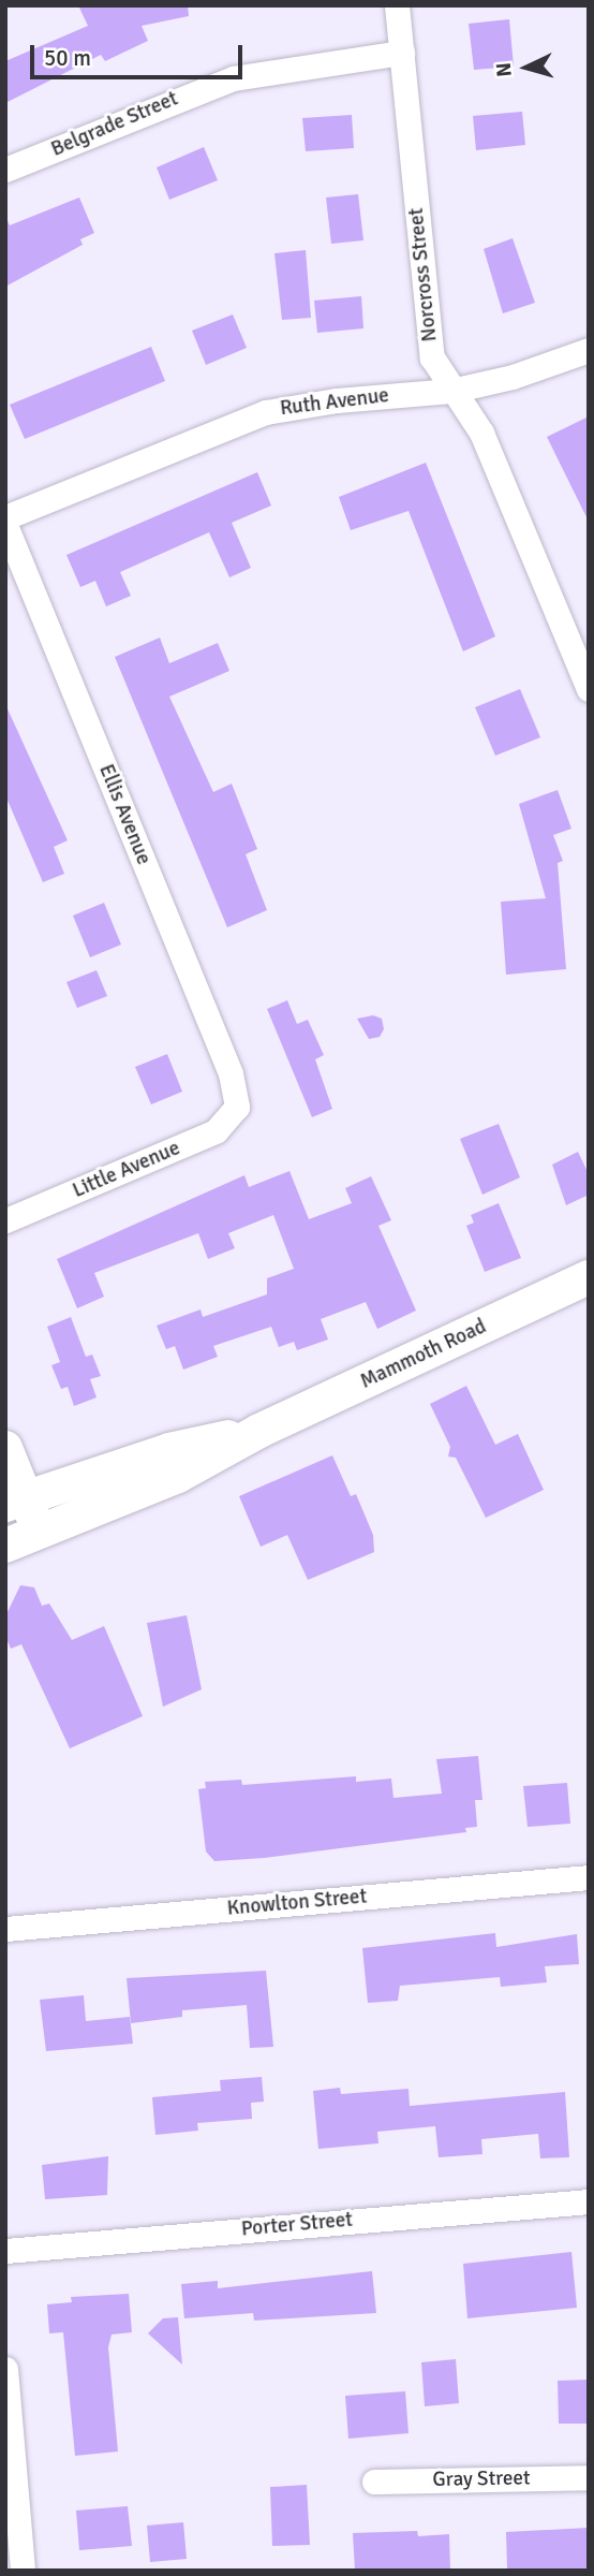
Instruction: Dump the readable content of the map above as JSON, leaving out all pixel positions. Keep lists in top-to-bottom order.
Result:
{
  "streets": {
    "main road": ["Mammoth Road"],
    "street": [
      "Belgrade Street",
      "Norcross Street",
      "Ruth Avenue",
      "Ellis Avenue",
      "Little Avenue",
      "Knowlton Street",
      "Porter Street",
      "Gray Street"
    ]
  },
  "crossings": [
    ["Belgrade Street", "Norcross Street"],
    ["Norcross Street", "Ruth Avenue"],
    ["Ellis Avenue", "Little Avenue"]
  ],
  "scale_bar": "50 m",
  "north": "left"
}
